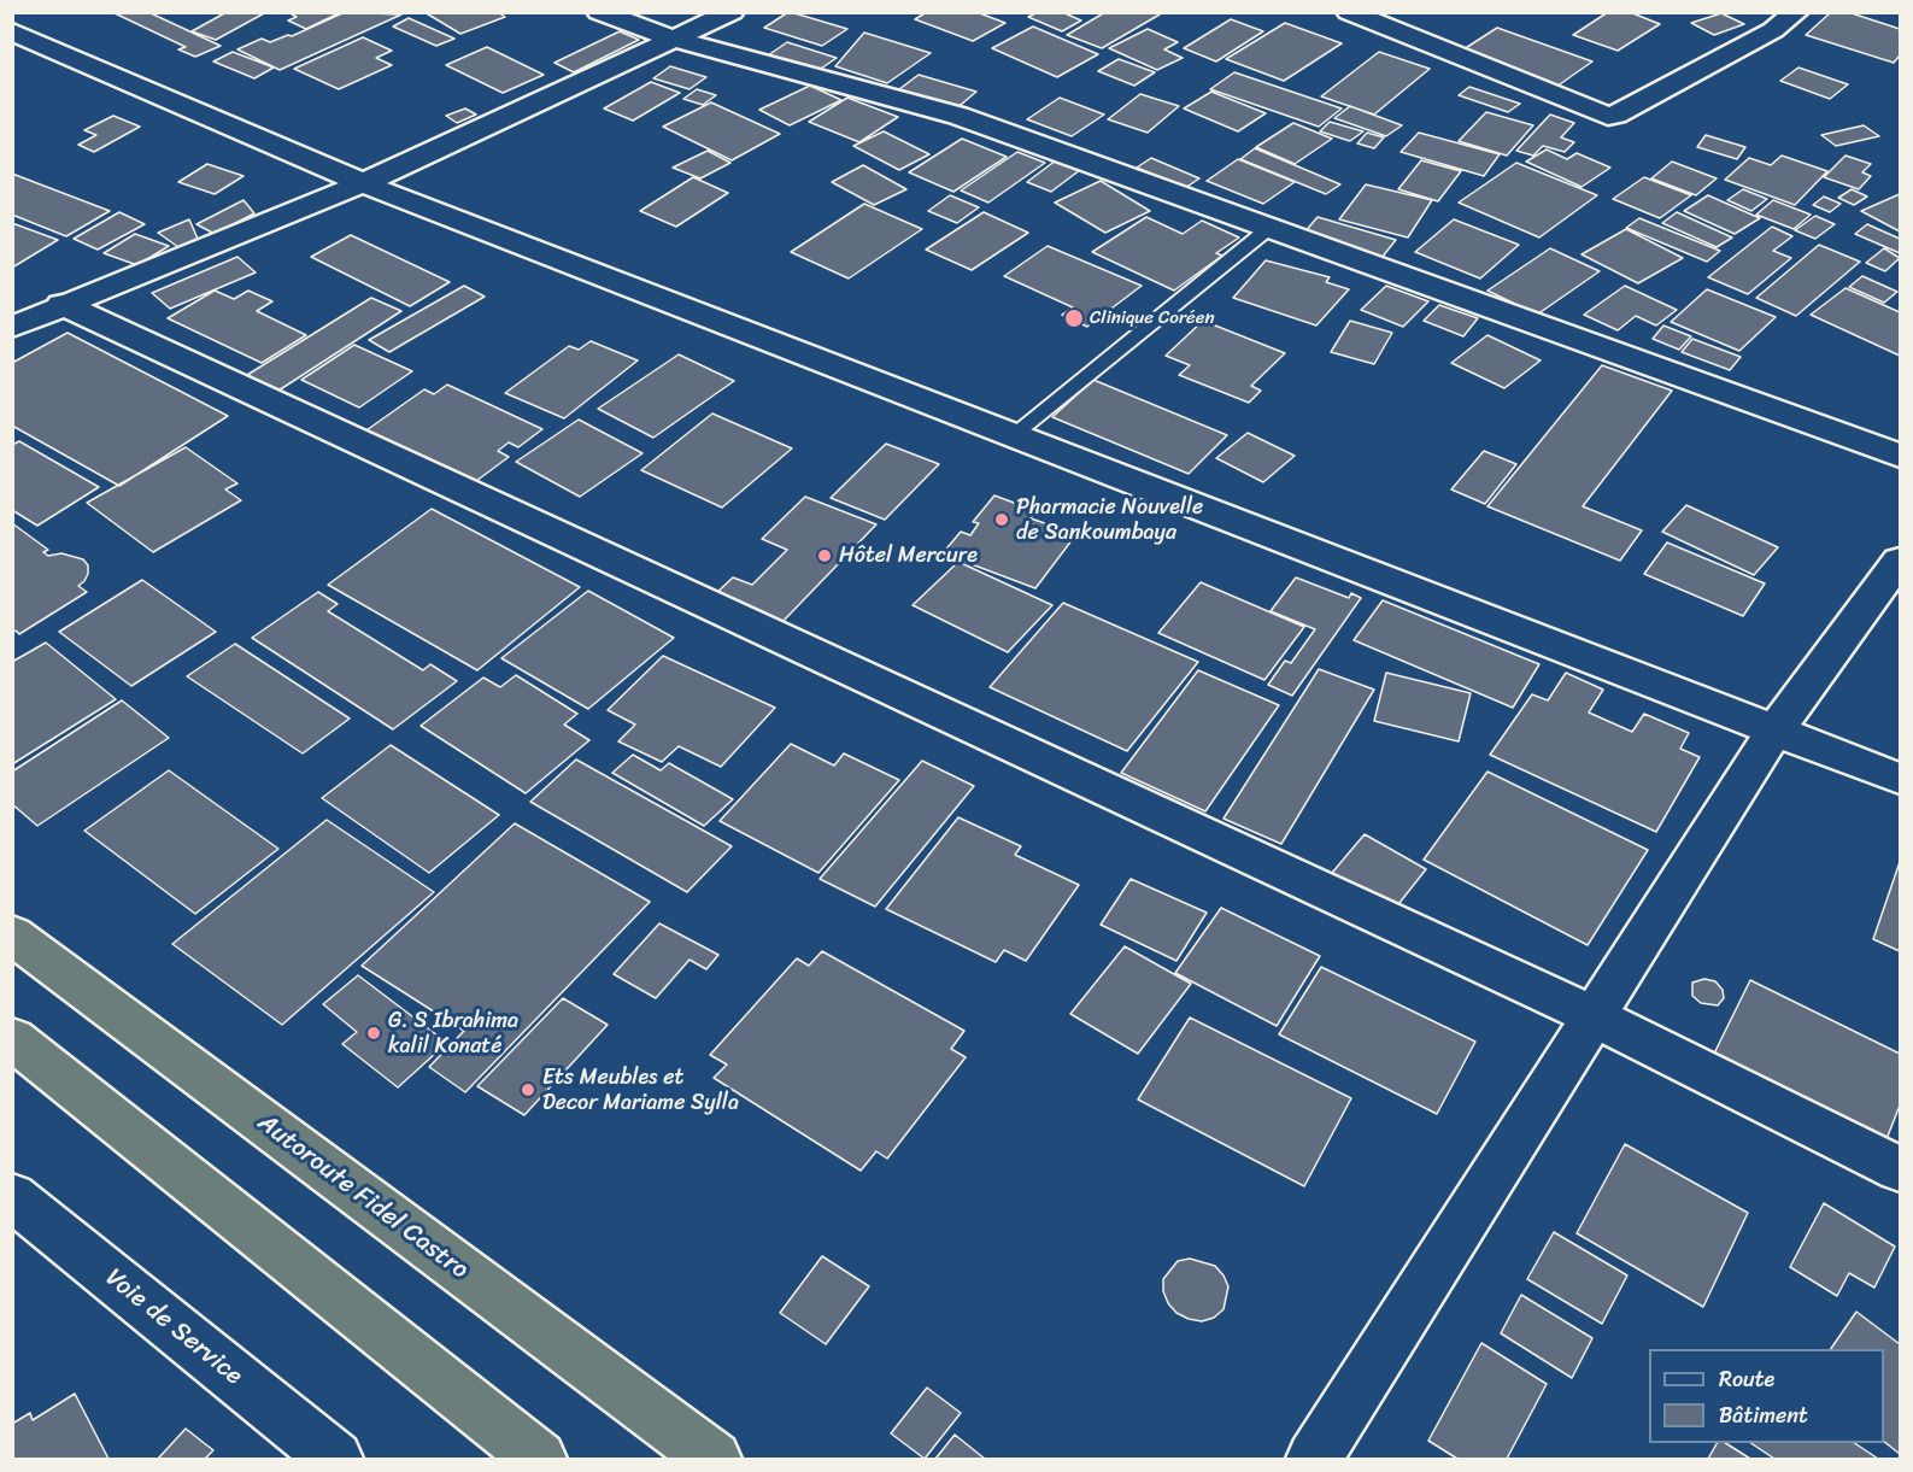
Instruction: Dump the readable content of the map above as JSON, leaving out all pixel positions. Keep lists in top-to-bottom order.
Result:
{
  "streets": {
    "highway": ["Autoroute Fidel Castro"],
    "street": ["Voie de Service"]
  },
  "places": [
    "Clinique Coréen",
    "Pharmacie Nouvelle de Sankoumbaya",
    "Hôtel Mercure",
    "G. S Ibrahima kalil Konaté",
    "Ets Meubles et Decor Mariame Sylla"
  ],
  "legend": ["Route", "Bâtiment"]
}
